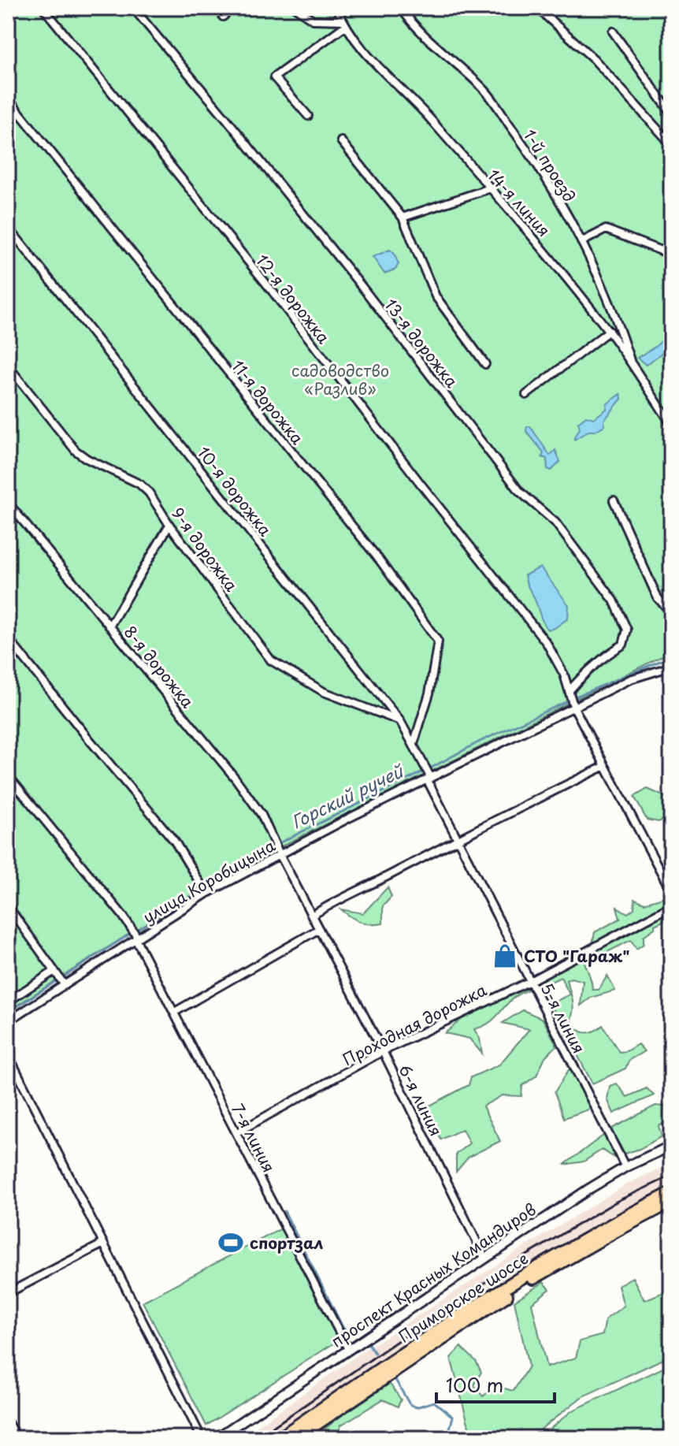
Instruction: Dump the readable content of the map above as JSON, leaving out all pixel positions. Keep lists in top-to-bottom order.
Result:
{
  "streets": {
    "highway": ["Приморское шоссе"],
    "street": [
      "1-й проезд",
      "14-я линия",
      "12-я дорожка",
      "13-я дорожка",
      "11-я дорожка",
      "10-я дорожка",
      "9-я дорожка",
      "8-я дорожка",
      "улица Коробицына",
      "5-я линия",
      "Проходная дорожка",
      "6-я линия",
      "7-я линия",
      "проспект Красных Командиров"
    ]
  },
  "crossings": [
    ["1-й проезд", "14-я линия"],
    ["12-я дорожка", "13-я дорожка"],
    ["12-я дорожка", "улица Коробицына"],
    ["11-я дорожка", "10-я дорожка"],
    ["10-я дорожка", "9-я дорожка"],
    ["10-я дорожка", "улица Коробицына"],
    ["10-я дорожка", "5-я линия"],
    ["8-я дорожка", "улица Коробицына"],
    ["8-я дорожка", "6-я линия"],
    ["улица Коробицына", "5-я линия"],
    ["улица Коробицына", "6-я линия"],
    ["улица Коробицына", "7-я линия"],
    ["5-я линия", "Проходная дорожка"],
    ["5-я линия", "проспект Красных Командиров"],
    ["Проходная дорожка", "6-я линия"],
    ["Проходная дорожка", "7-я линия"],
    ["6-я линия", "проспект Красных Командиров"],
    ["7-я линия", "проспект Красных Командиров"]
  ],
  "water": ["Горский ручей"],
  "parks": ["садоводство «Разлив»"],
  "places": {
    "shop": ["СТО \"Гараж\""],
    "sports": ["спортзал"]
  },
  "scale_bar": "100 m"
}
